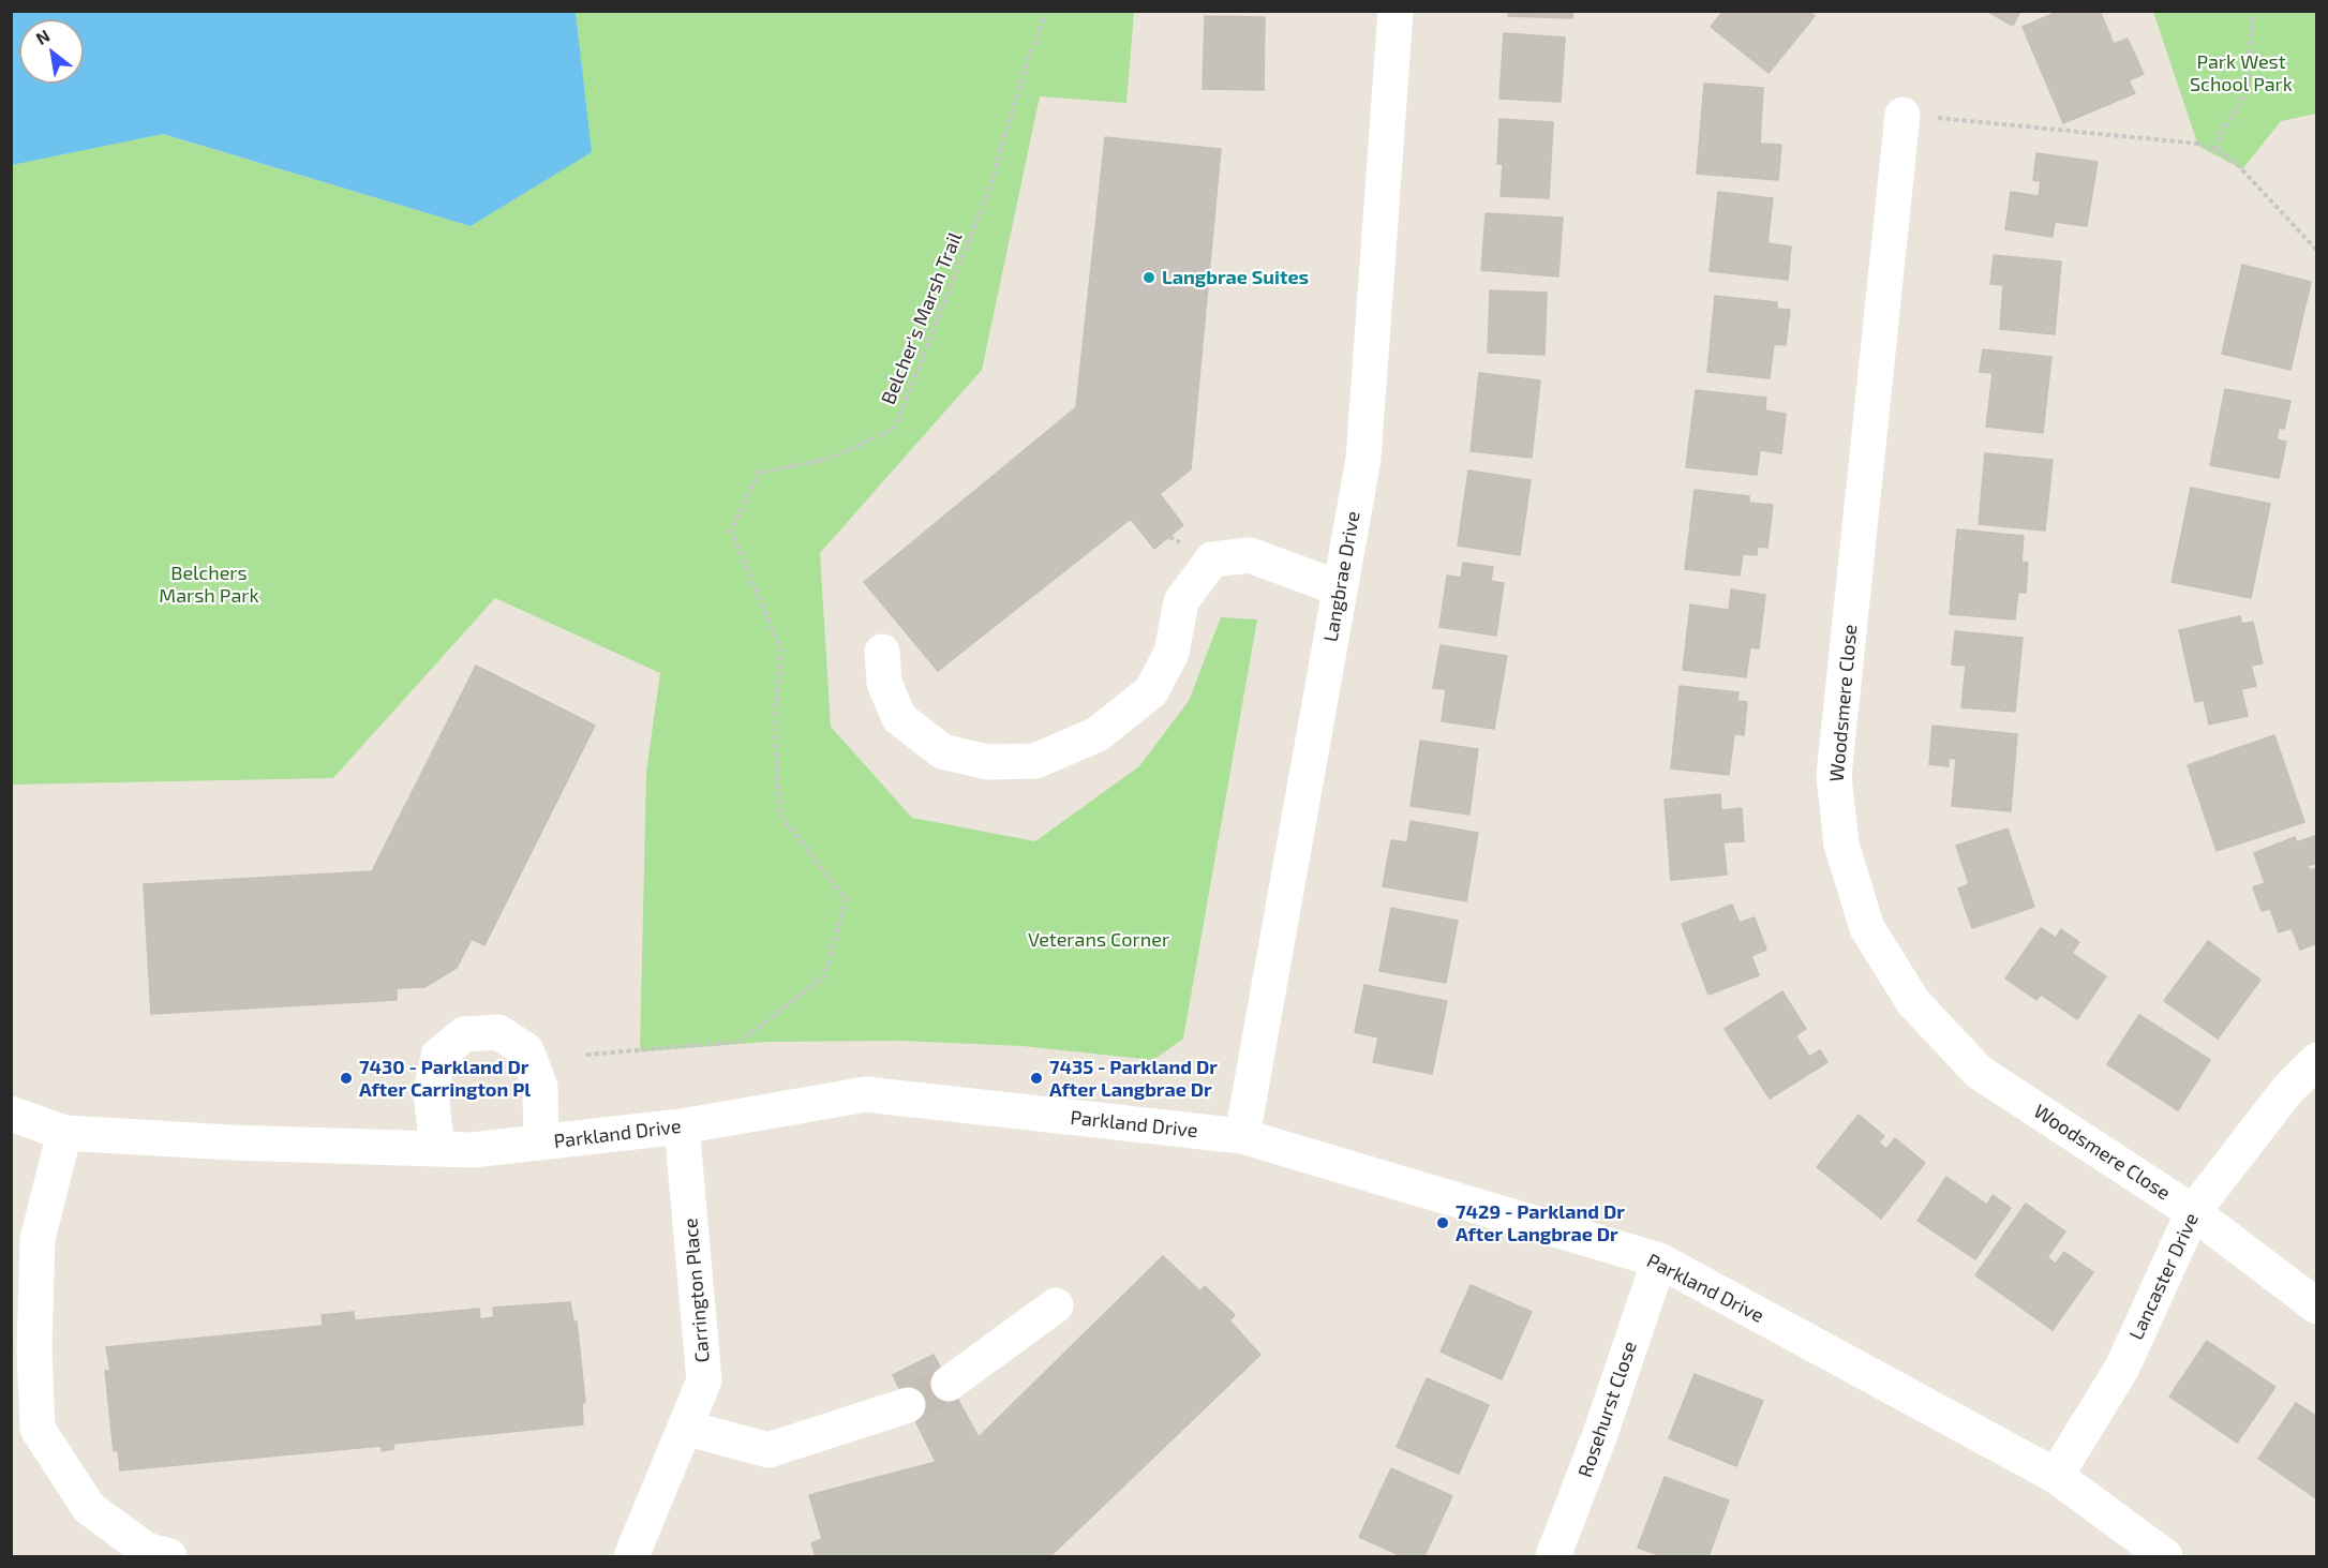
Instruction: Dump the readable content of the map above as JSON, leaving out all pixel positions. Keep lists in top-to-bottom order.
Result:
{
  "streets": {
    "street": [
      "Langbrae Drive",
      "Woodsmere Close",
      "Parkland Drive",
      "Lancaster Drive",
      "Carrington Place",
      "Rosehurst Close"
    ],
    "path": ["Belcher's Marsh Trail"]
  },
  "crossings": [
    ["Langbrae Drive", "Parkland Drive"],
    ["Woodsmere Close", "Lancaster Drive"],
    ["Parkland Drive", "Lancaster Drive"],
    ["Parkland Drive", "Carrington Place"],
    ["Parkland Drive", "Rosehurst Close"]
  ],
  "parks": ["Park West School Park", "Belchers Marsh Park", "Veterans Corner"],
  "places": [
    "Langbrae Suites",
    "7430 - Parkland Dr After Carrington Pl",
    "7435 - Parkland Dr After Langbrae Dr",
    "7429 - Parkland Dr After Langbrae Dr"
  ],
  "north": "top left"
}
